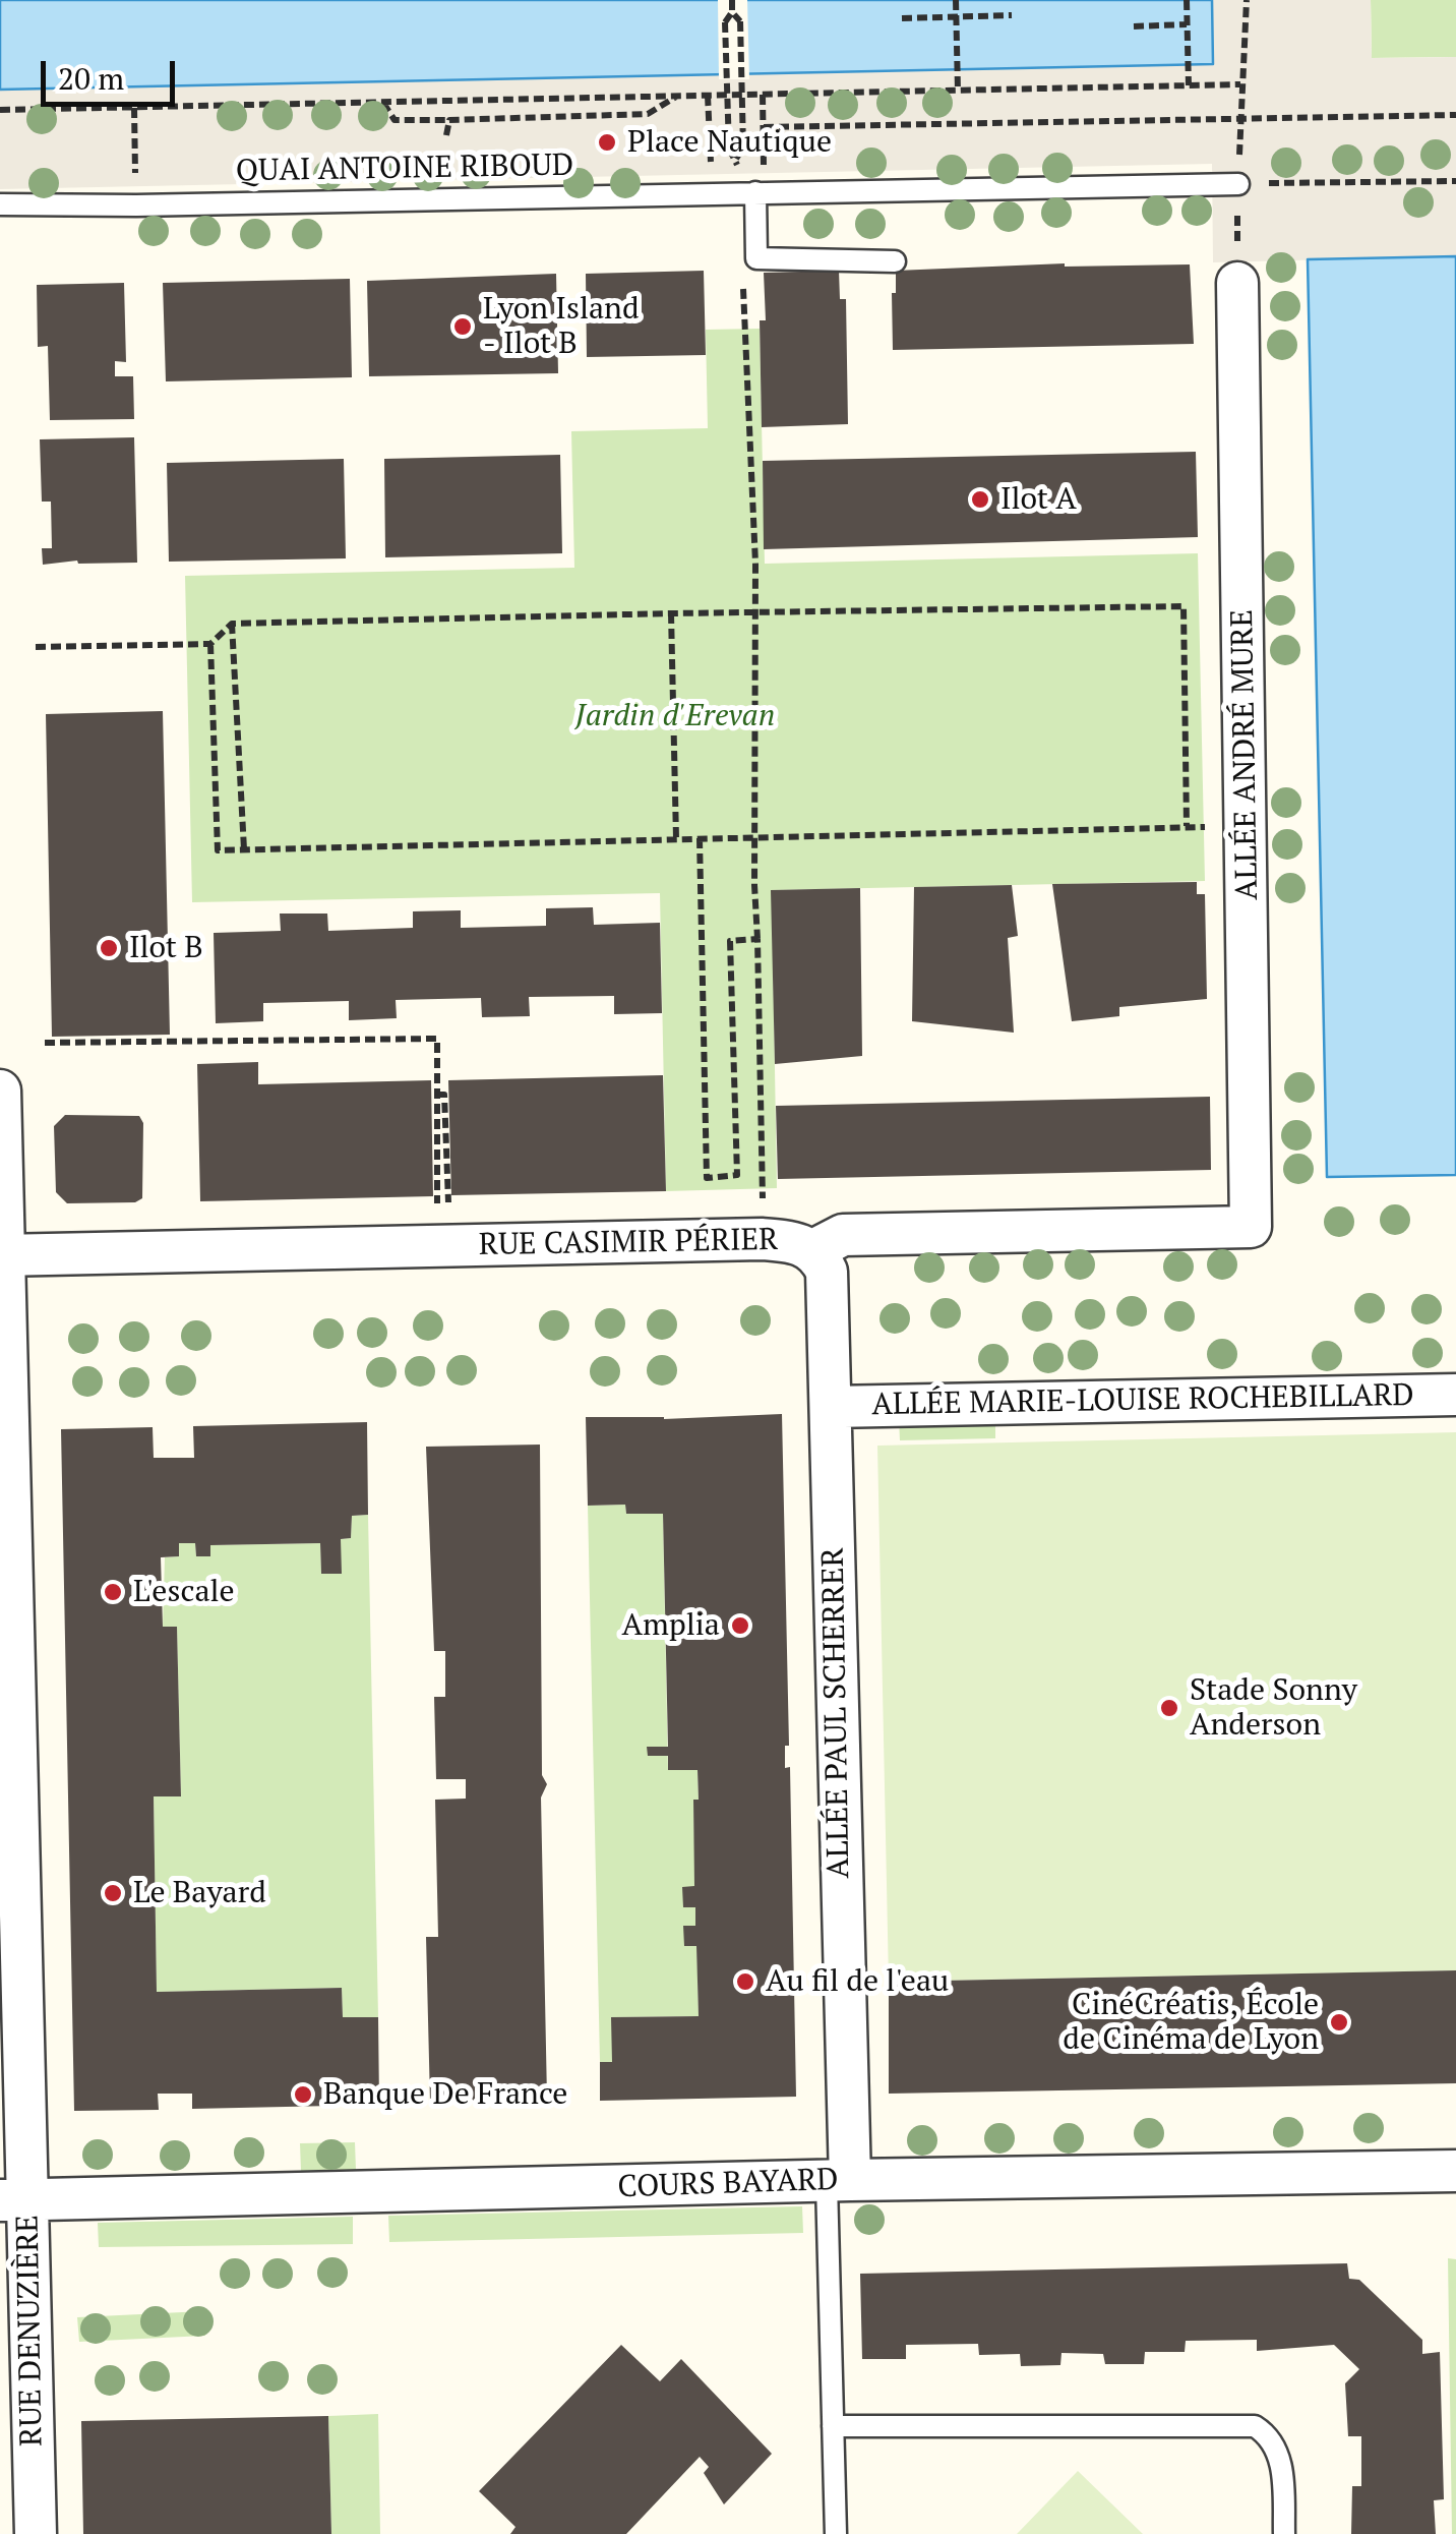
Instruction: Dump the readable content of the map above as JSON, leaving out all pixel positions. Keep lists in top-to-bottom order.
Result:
{
  "streets": {
    "street": [
      "ALLÉE ANDRÉ MURE",
      "RUE CASIMIR PÉRIER",
      "ALLÉE MARIE-LOUISE ROCHEBILLARD",
      "ALLÉE PAUL SCHERRER",
      "COURS BAYARD",
      "RUE DENUZIÈRE"
    ],
    "lane": ["QUAI ANTOINE RIBOUD"]
  },
  "crossings": [
    ["ALLÉE ANDRÉ MURE", "RUE CASIMIR PÉRIER"],
    ["RUE CASIMIR PÉRIER", "ALLÉE PAUL SCHERRER"],
    ["RUE CASIMIR PÉRIER", "RUE DENUZIÈRE"],
    ["ALLÉE MARIE-LOUISE ROCHEBILLARD", "ALLÉE PAUL SCHERRER"],
    ["ALLÉE PAUL SCHERRER", "COURS BAYARD"],
    ["COURS BAYARD", "RUE DENUZIÈRE"]
  ],
  "parks": ["Jardin d'Erevan"],
  "places": [
    "Place Nautique",
    "Lyon Island - Ilot B",
    "Ilot A",
    "Ilot B",
    "L'escale",
    "Amplia",
    "Stade Sonny Anderson",
    "Le Bayard",
    "Au fil de l'eau",
    "CinéCréatis, École de Cinéma de Lyon",
    "Banque De France"
  ],
  "scale_bar": "20 m"
}
